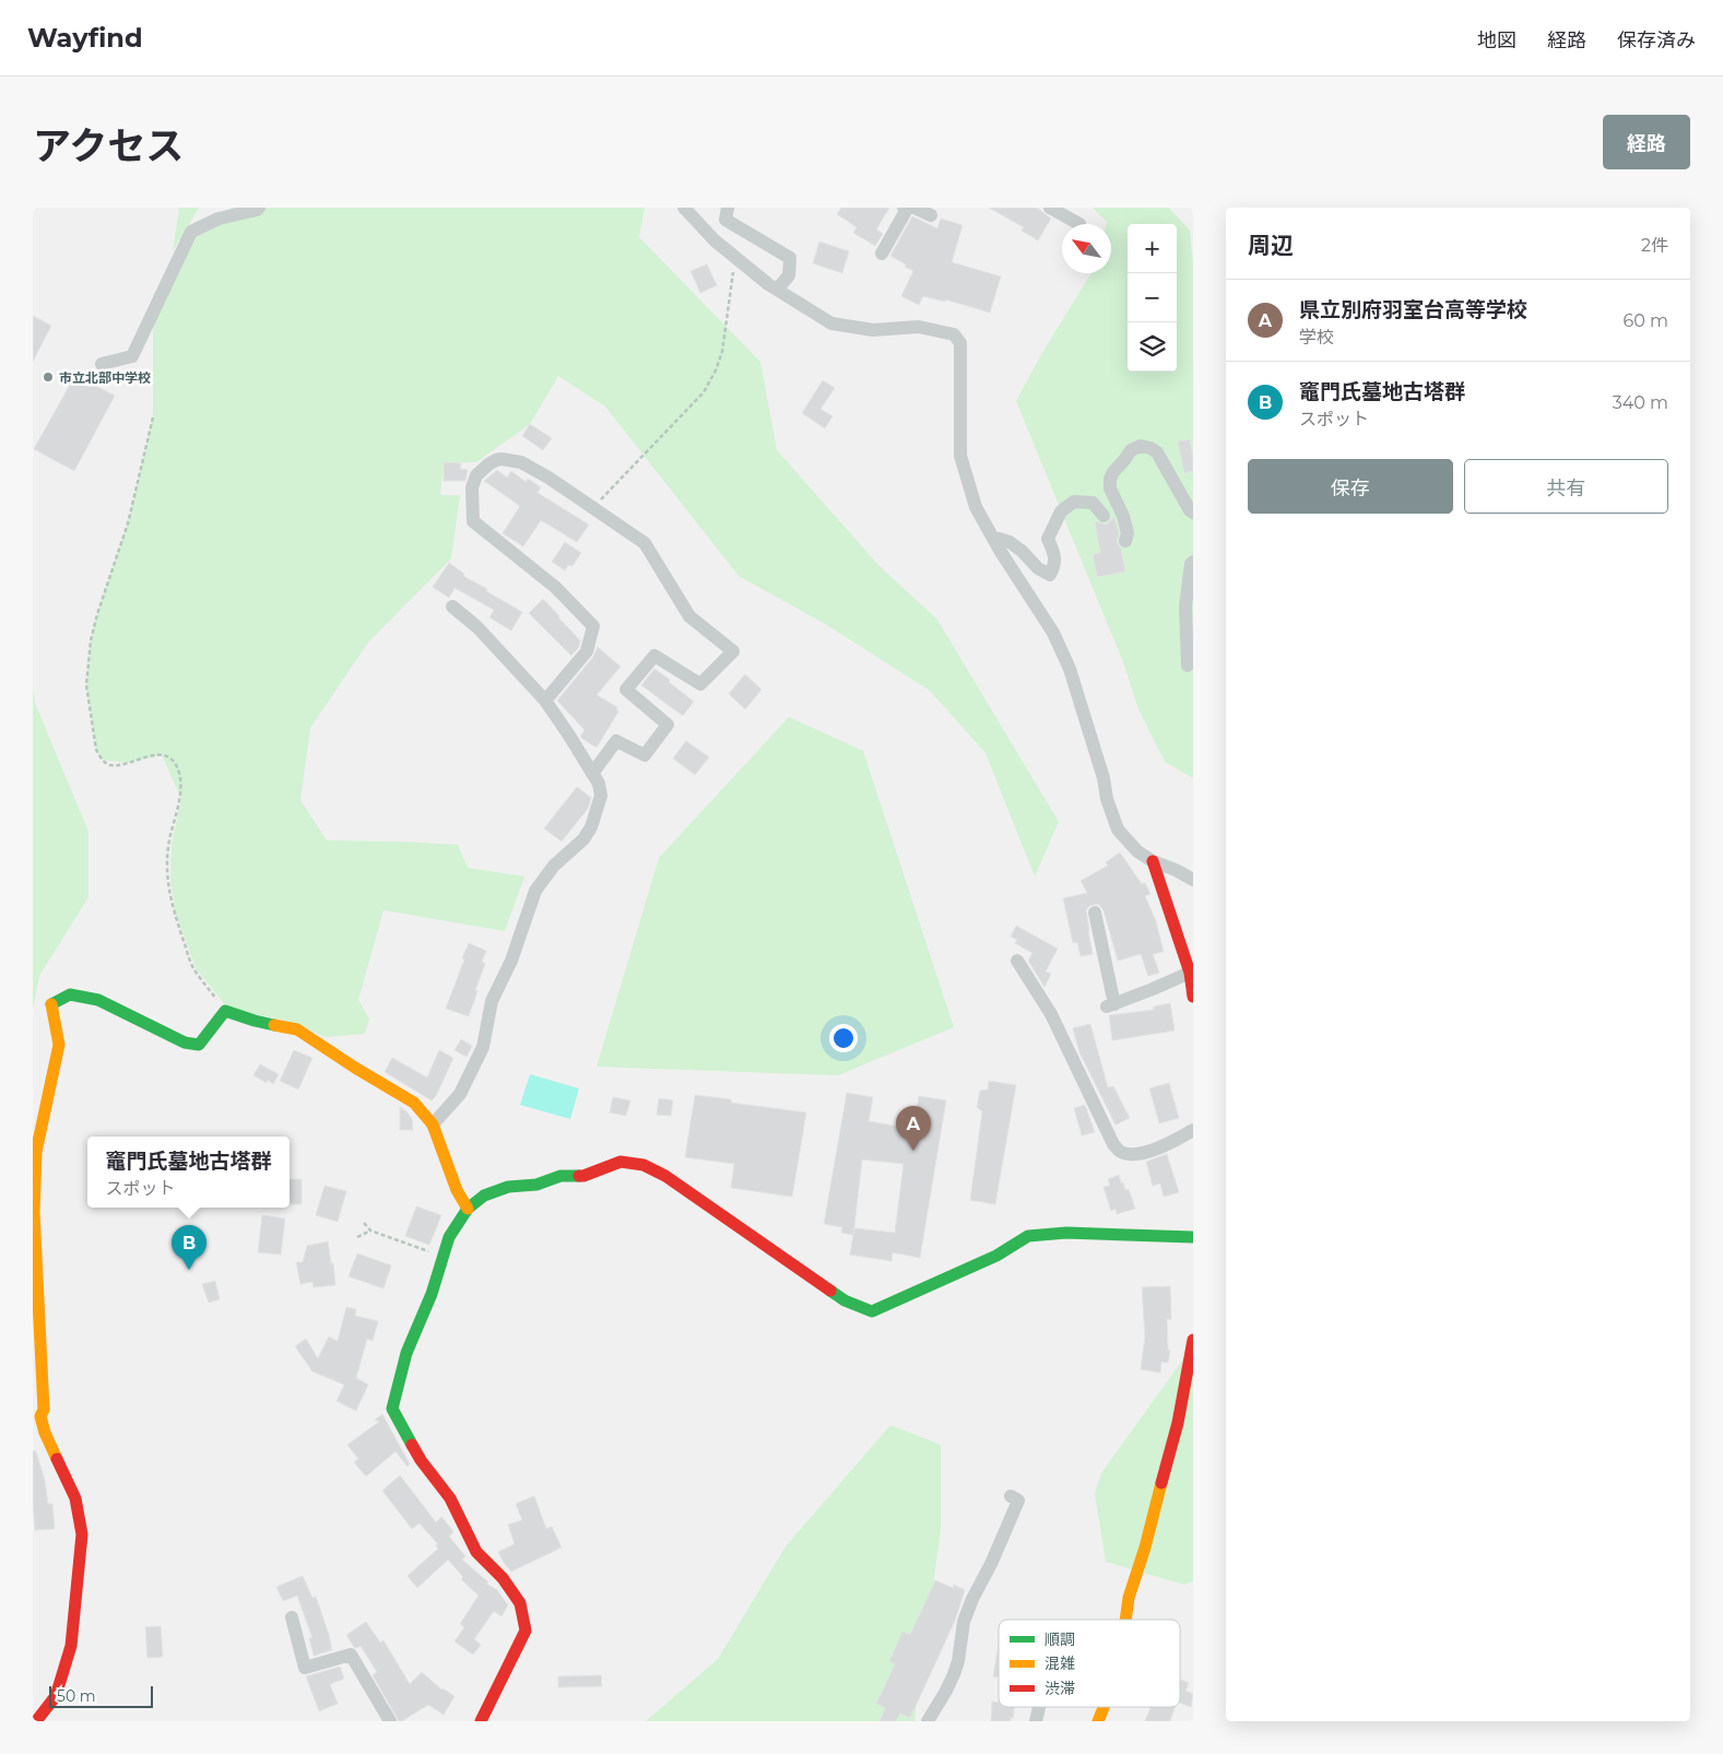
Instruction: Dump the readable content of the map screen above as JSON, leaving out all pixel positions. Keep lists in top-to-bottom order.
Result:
{
  "places": ["市立北部中学校"],
  "legend": ["順調", "混雑", "渋滞"],
  "scale_bar": "50 m",
  "north": "top left",
  "page": {
    "header": "Wayfind",
    "nav": ["地図", "経路", "保存済み"],
    "title": "アクセス",
    "buttons": [
      "経路",
      ["保存", "共有"]
    ],
    "heading": ["周辺", "2件"],
    "map_buttons": ["+", "−"],
    "list": [
      {
        "mark": "A",
        "name": "県立別府羽室台高等学校",
        "note": "学校",
        "value": "60 m"
      },
      {
        "mark": "B",
        "name": "竈門氏墓地古塔群",
        "note": "スポット",
        "value": "340 m"
      }
    ],
    "pins": ["A", "B"],
    "popup": ["竈門氏墓地古塔群", "スポット"],
    "scale": "50 m"
  }
}
